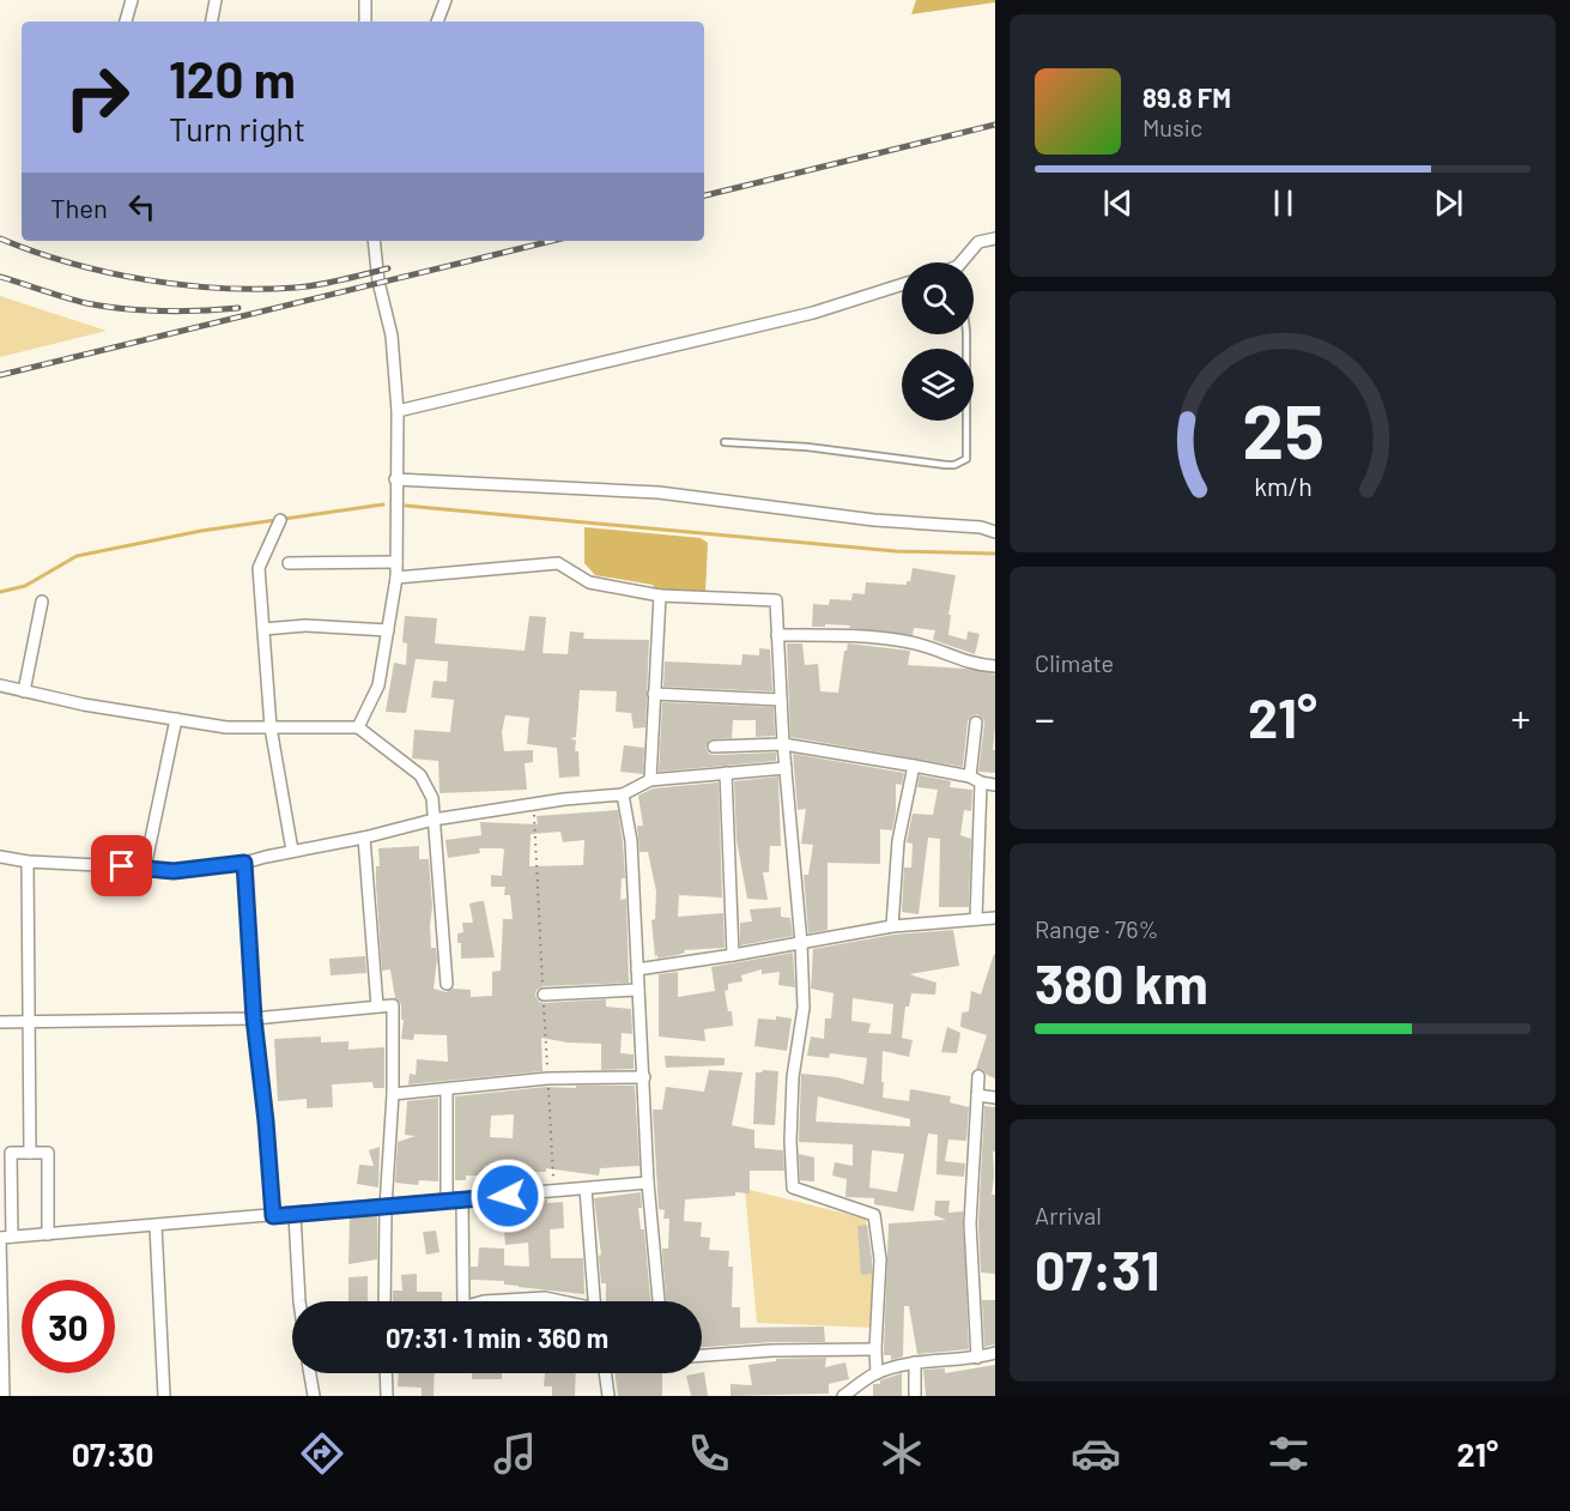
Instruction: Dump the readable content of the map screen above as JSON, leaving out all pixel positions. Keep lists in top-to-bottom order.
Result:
{
  "page": {
    "turn": ["120 m", "Turn right"],
    "song": ["89.8 FM", "Music"],
    "then": "Then",
    "tile": [
      "Climate",
      ["Range · 76%", "380 km"],
      ["Arrival", "07:31"]
    ],
    "heat": ["−", "21°", "+"],
    "limit": "30",
    "trip": "07:31 · 1 min · 360 m",
    "tabs": ["07:30", "21°"],
    "gauge": ["25", "km/h"]
  }
}
